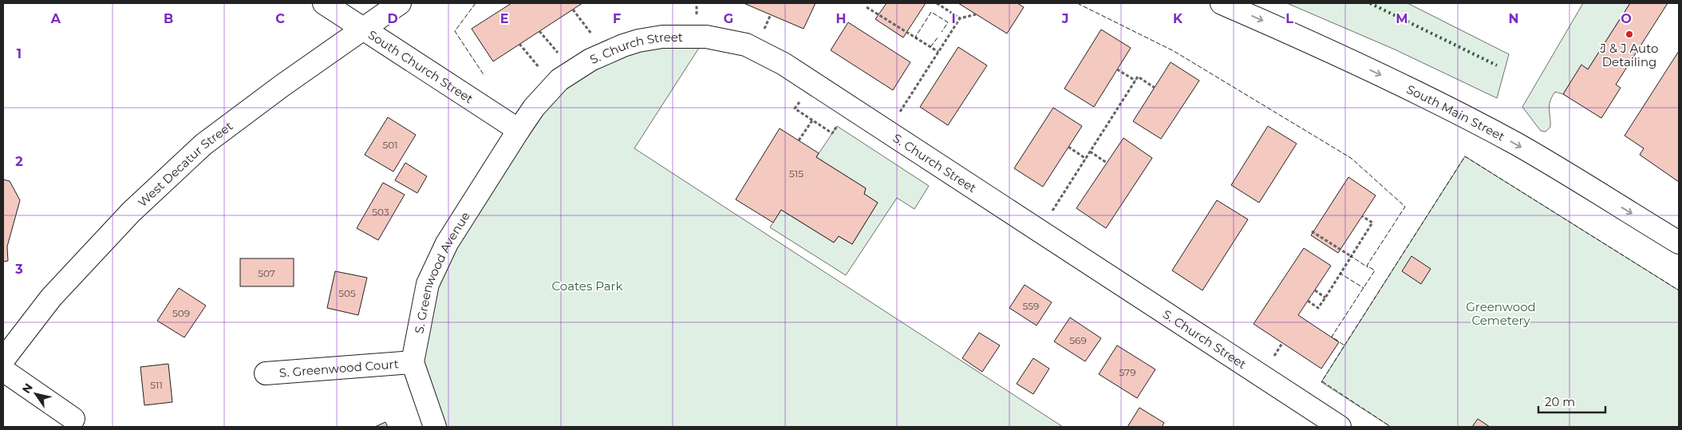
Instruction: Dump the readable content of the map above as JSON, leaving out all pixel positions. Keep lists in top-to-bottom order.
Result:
{
  "streets": {
    "street": [
      "S. Church Street",
      "South Church Street",
      "South Main Street",
      "West Decatur Street",
      "S. Greenwood Avenue",
      "S. Greenwood Court"
    ]
  },
  "crossings": [
    ["S. Church Street", "South Church Street"],
    ["S. Church Street", "S. Greenwood Avenue"],
    ["South Church Street", "West Decatur Street"],
    ["South Church Street", "S. Greenwood Avenue"],
    ["S. Greenwood Avenue", "S. Greenwood Court"]
  ],
  "one_way": ["South Main Street"],
  "parks": ["Coates Park", "Greenwood Cemetery"],
  "places": ["J & J Auto Detailing"],
  "house_numbers": [
    "501",
    "515",
    "503",
    "507",
    "505",
    "559",
    "509",
    "569",
    "579",
    "511"
  ],
  "scale_bar": "20 m",
  "north": "top left",
  "grid": {
    "columns": [
      "A",
      "B",
      "C",
      "D",
      "E",
      "F",
      "G",
      "H",
      "I",
      "J",
      "K",
      "L",
      "M",
      "N",
      "O"
    ],
    "rows": ["1", "2", "3"]
  }
}
